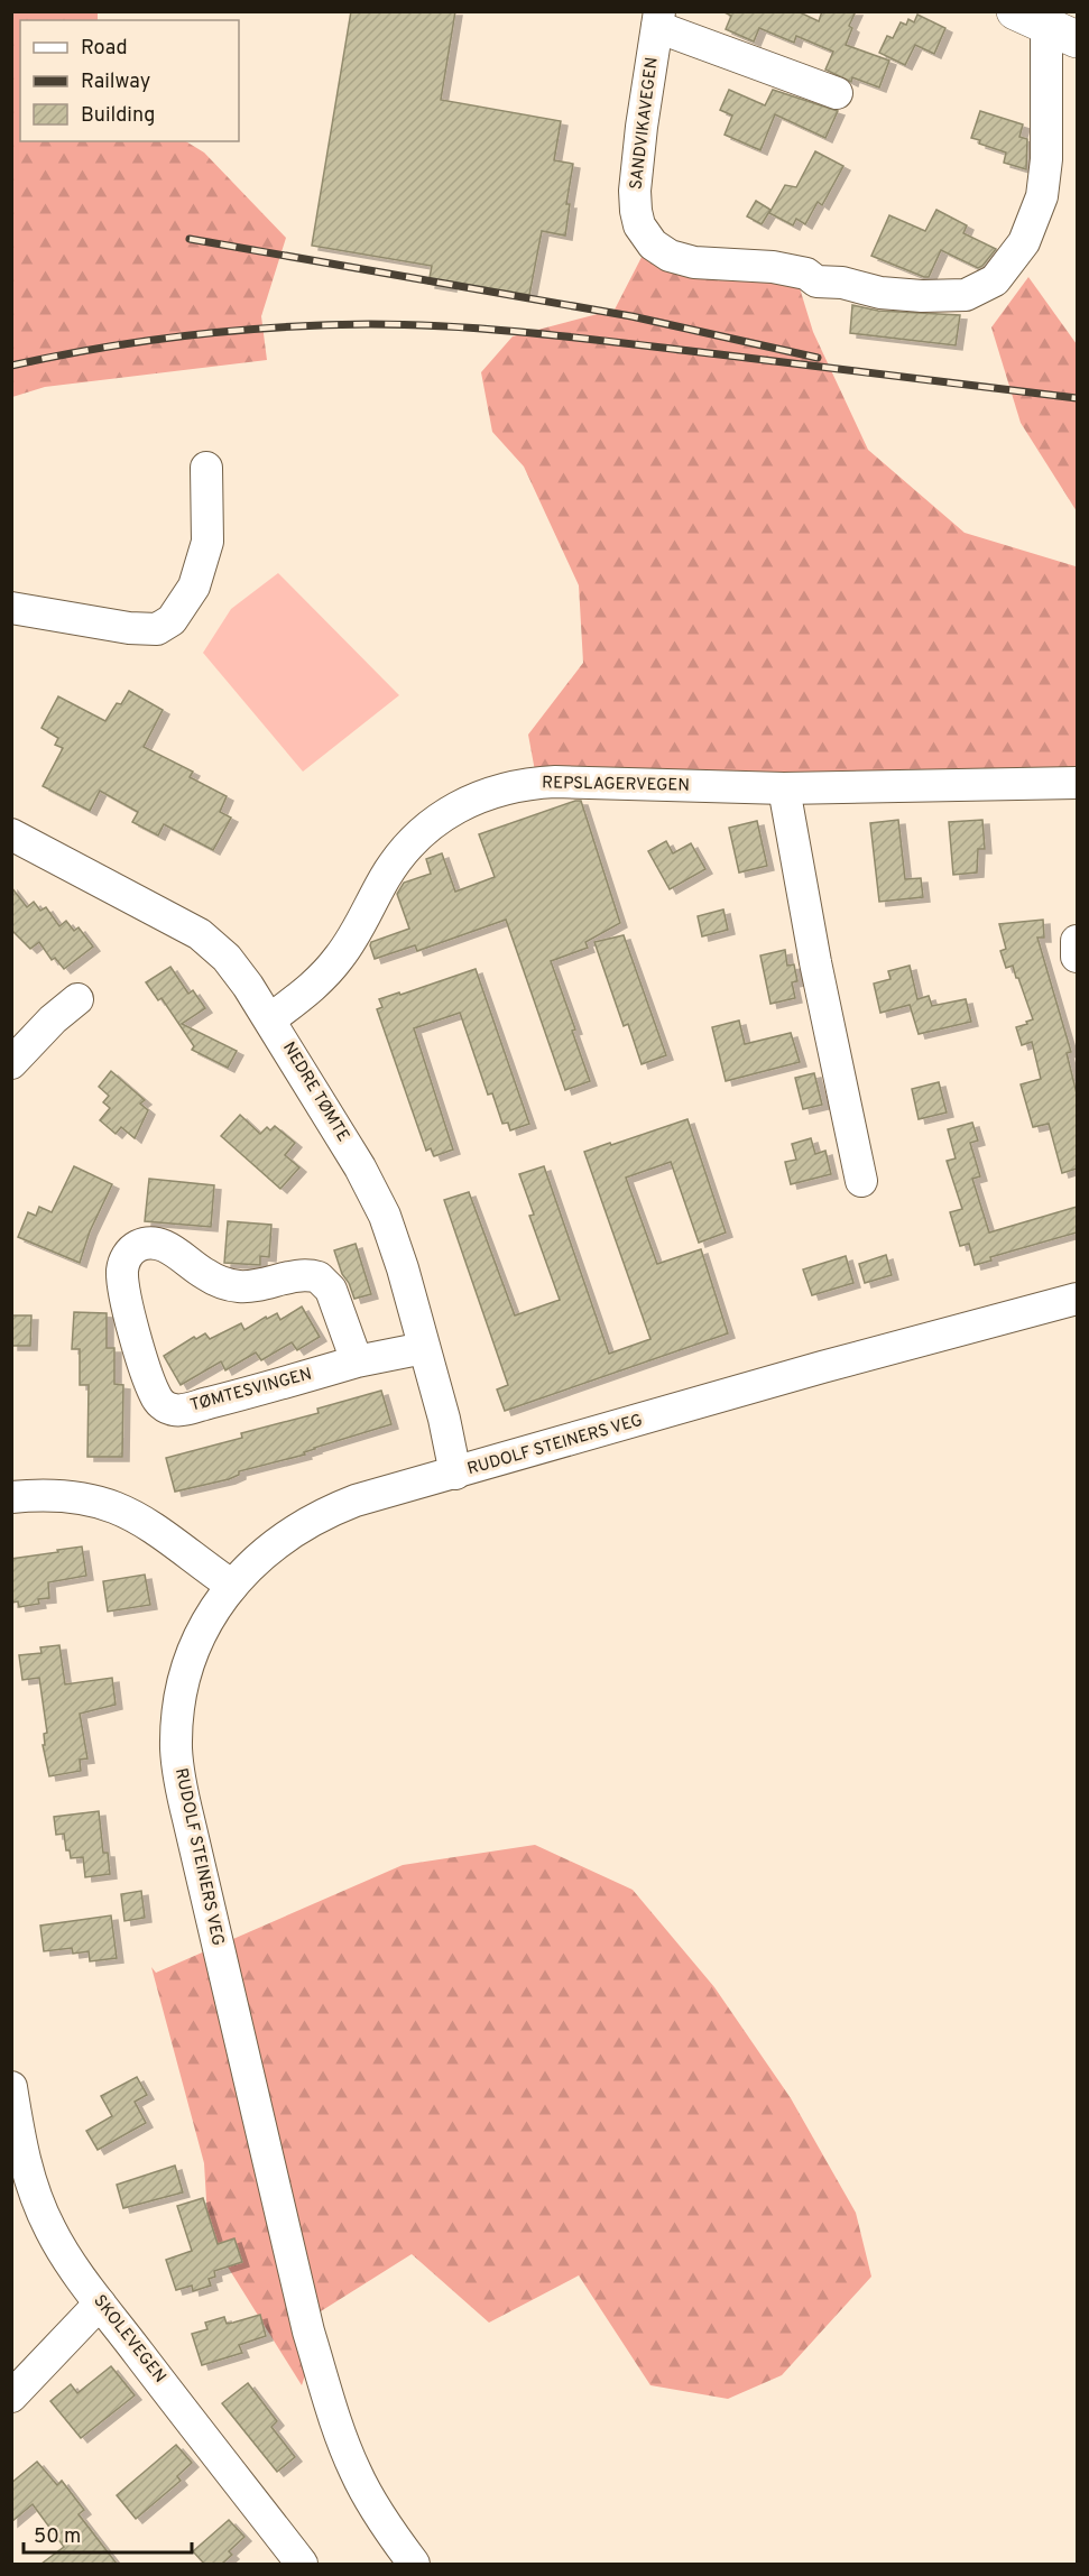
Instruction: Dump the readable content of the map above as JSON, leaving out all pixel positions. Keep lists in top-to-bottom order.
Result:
{
  "streets": {
    "street": [
      "SANDVIKAVEGEN",
      "REPSLAGERVEGEN",
      "NEDRE TØMTE",
      "TØMTESVINGEN",
      "RUDOLF STEINERS VEG",
      "SKOLEVEGEN"
    ]
  },
  "crossings": [
    ["REPSLAGERVEGEN", "NEDRE TØMTE"],
    ["NEDRE TØMTE", "TØMTESVINGEN"],
    ["NEDRE TØMTE", "RUDOLF STEINERS VEG"]
  ],
  "legend": ["Road", "Railway", "Building"],
  "scale_bar": "50 m"
}
